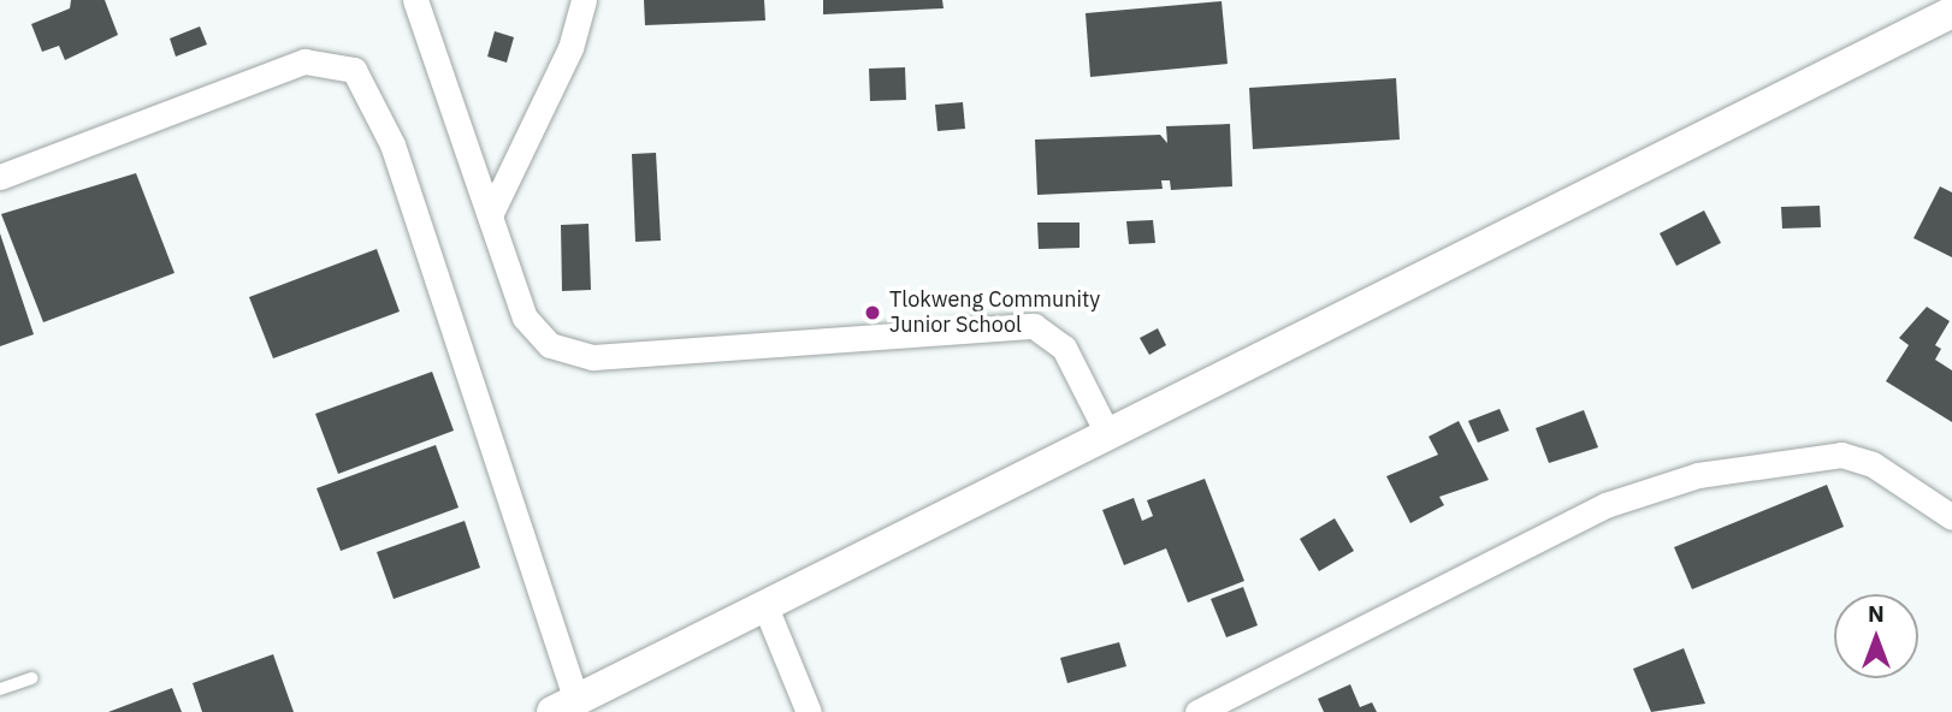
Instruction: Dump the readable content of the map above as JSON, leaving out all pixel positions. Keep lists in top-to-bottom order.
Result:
{
  "places": ["Tlokweng Community Junior School"],
  "north": "top"
}
